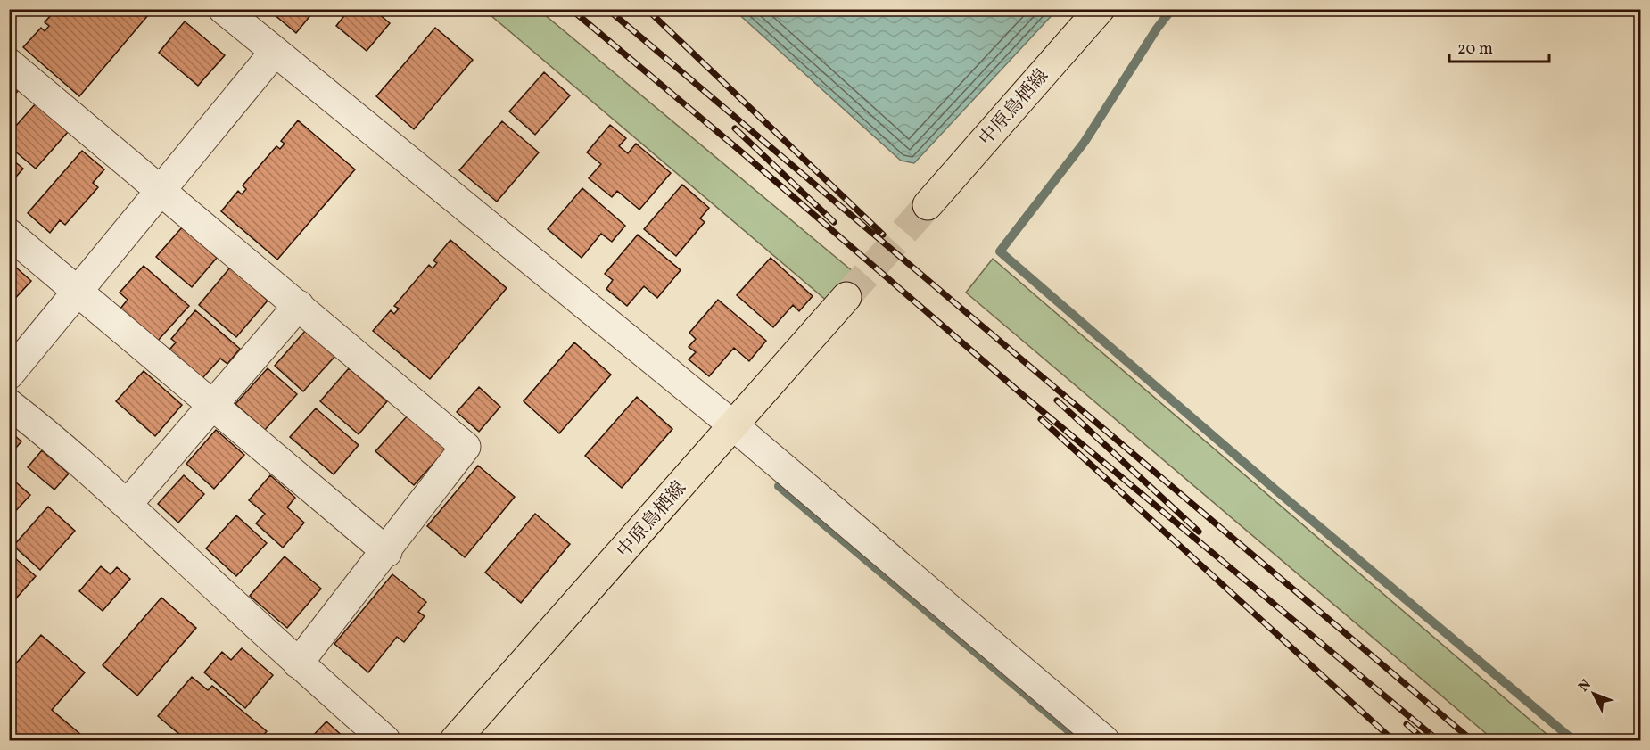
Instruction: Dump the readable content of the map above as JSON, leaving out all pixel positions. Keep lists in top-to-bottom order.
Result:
{
  "streets": {
    "main road": ["中原鳥栖線"]
  },
  "scale_bar": "20 m",
  "north": "top left"
}
